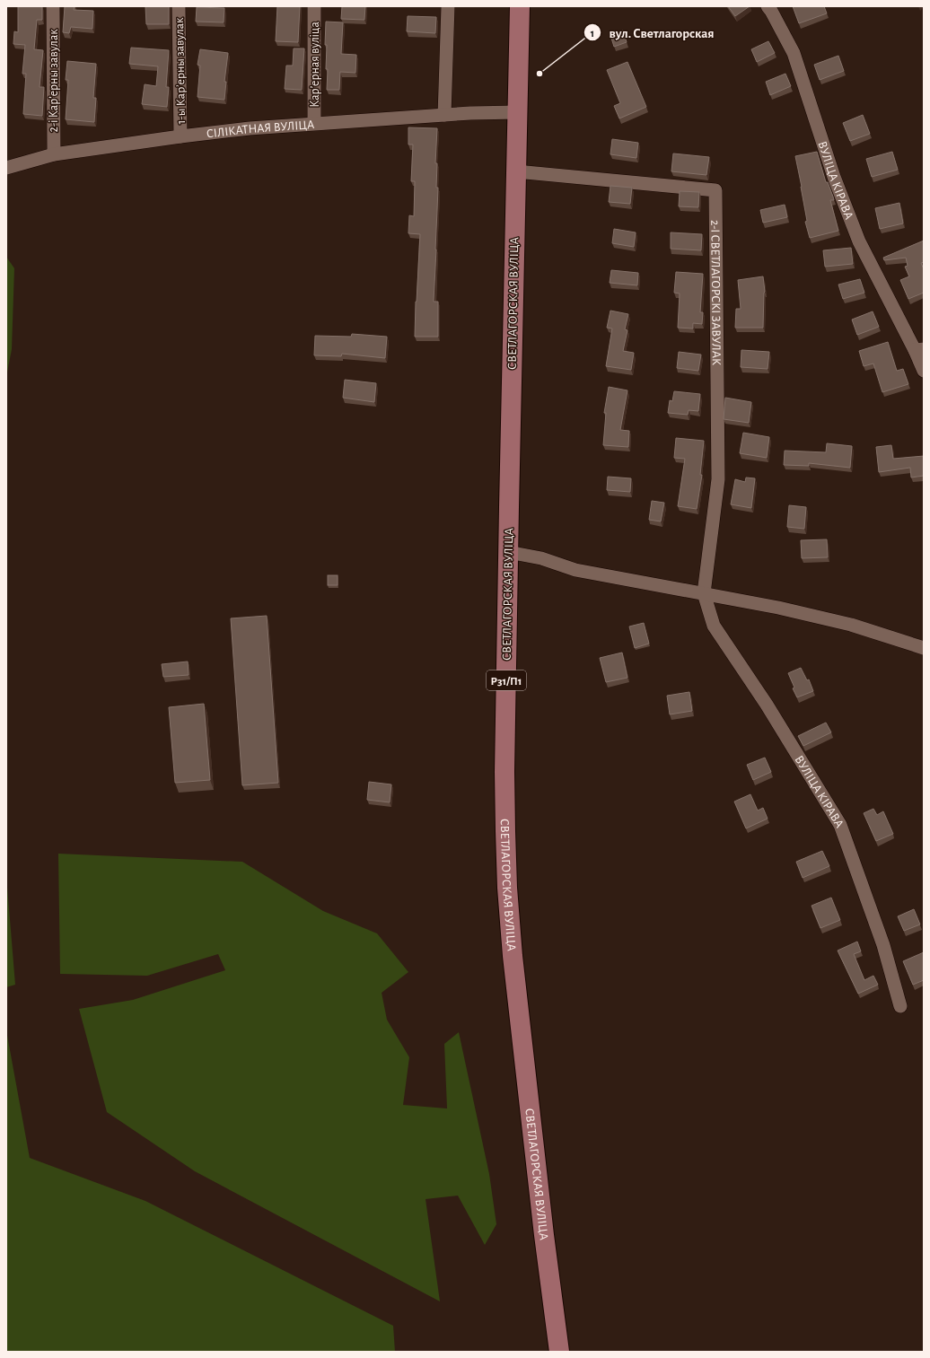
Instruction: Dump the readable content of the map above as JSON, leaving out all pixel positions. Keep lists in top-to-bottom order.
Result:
{
  "streets": {
    "main road": ["СВЕТЛАГОРСКАЯ ВУЛІЦА", "Р31/П1"],
    "street": [
      "Карʼерная вуліца",
      "1-ы Карʼерны завулак",
      "2-і Карʼерны завулак",
      "СІЛІКАТНАЯ ВУЛІЦА",
      "ВУЛІЦА КІРАВА",
      "2-І СВЕТЛАГОРСКІ ЗАВУЛАК"
    ]
  },
  "crossings": [
    ["Карʼерная вуліца", "СІЛІКАТНАЯ ВУЛІЦА"],
    ["1-ы Карʼерны завулак", "СІЛІКАТНАЯ ВУЛІЦА"],
    ["2-і Карʼерны завулак", "СІЛІКАТНАЯ ВУЛІЦА"],
    ["СІЛІКАТНАЯ ВУЛІЦА", "СВЕТЛАГОРСКАЯ ВУЛІЦА"],
    ["ВУЛІЦА КІРАВА", "2-І СВЕТЛАГОРСКІ ЗАВУЛАК"],
    ["2-І СВЕТЛАГОРСКІ ЗАВУЛАК", "СВЕТЛАГОРСКАЯ ВУЛІЦА"]
  ],
  "places": ["вул. Светлагорская"]
}
